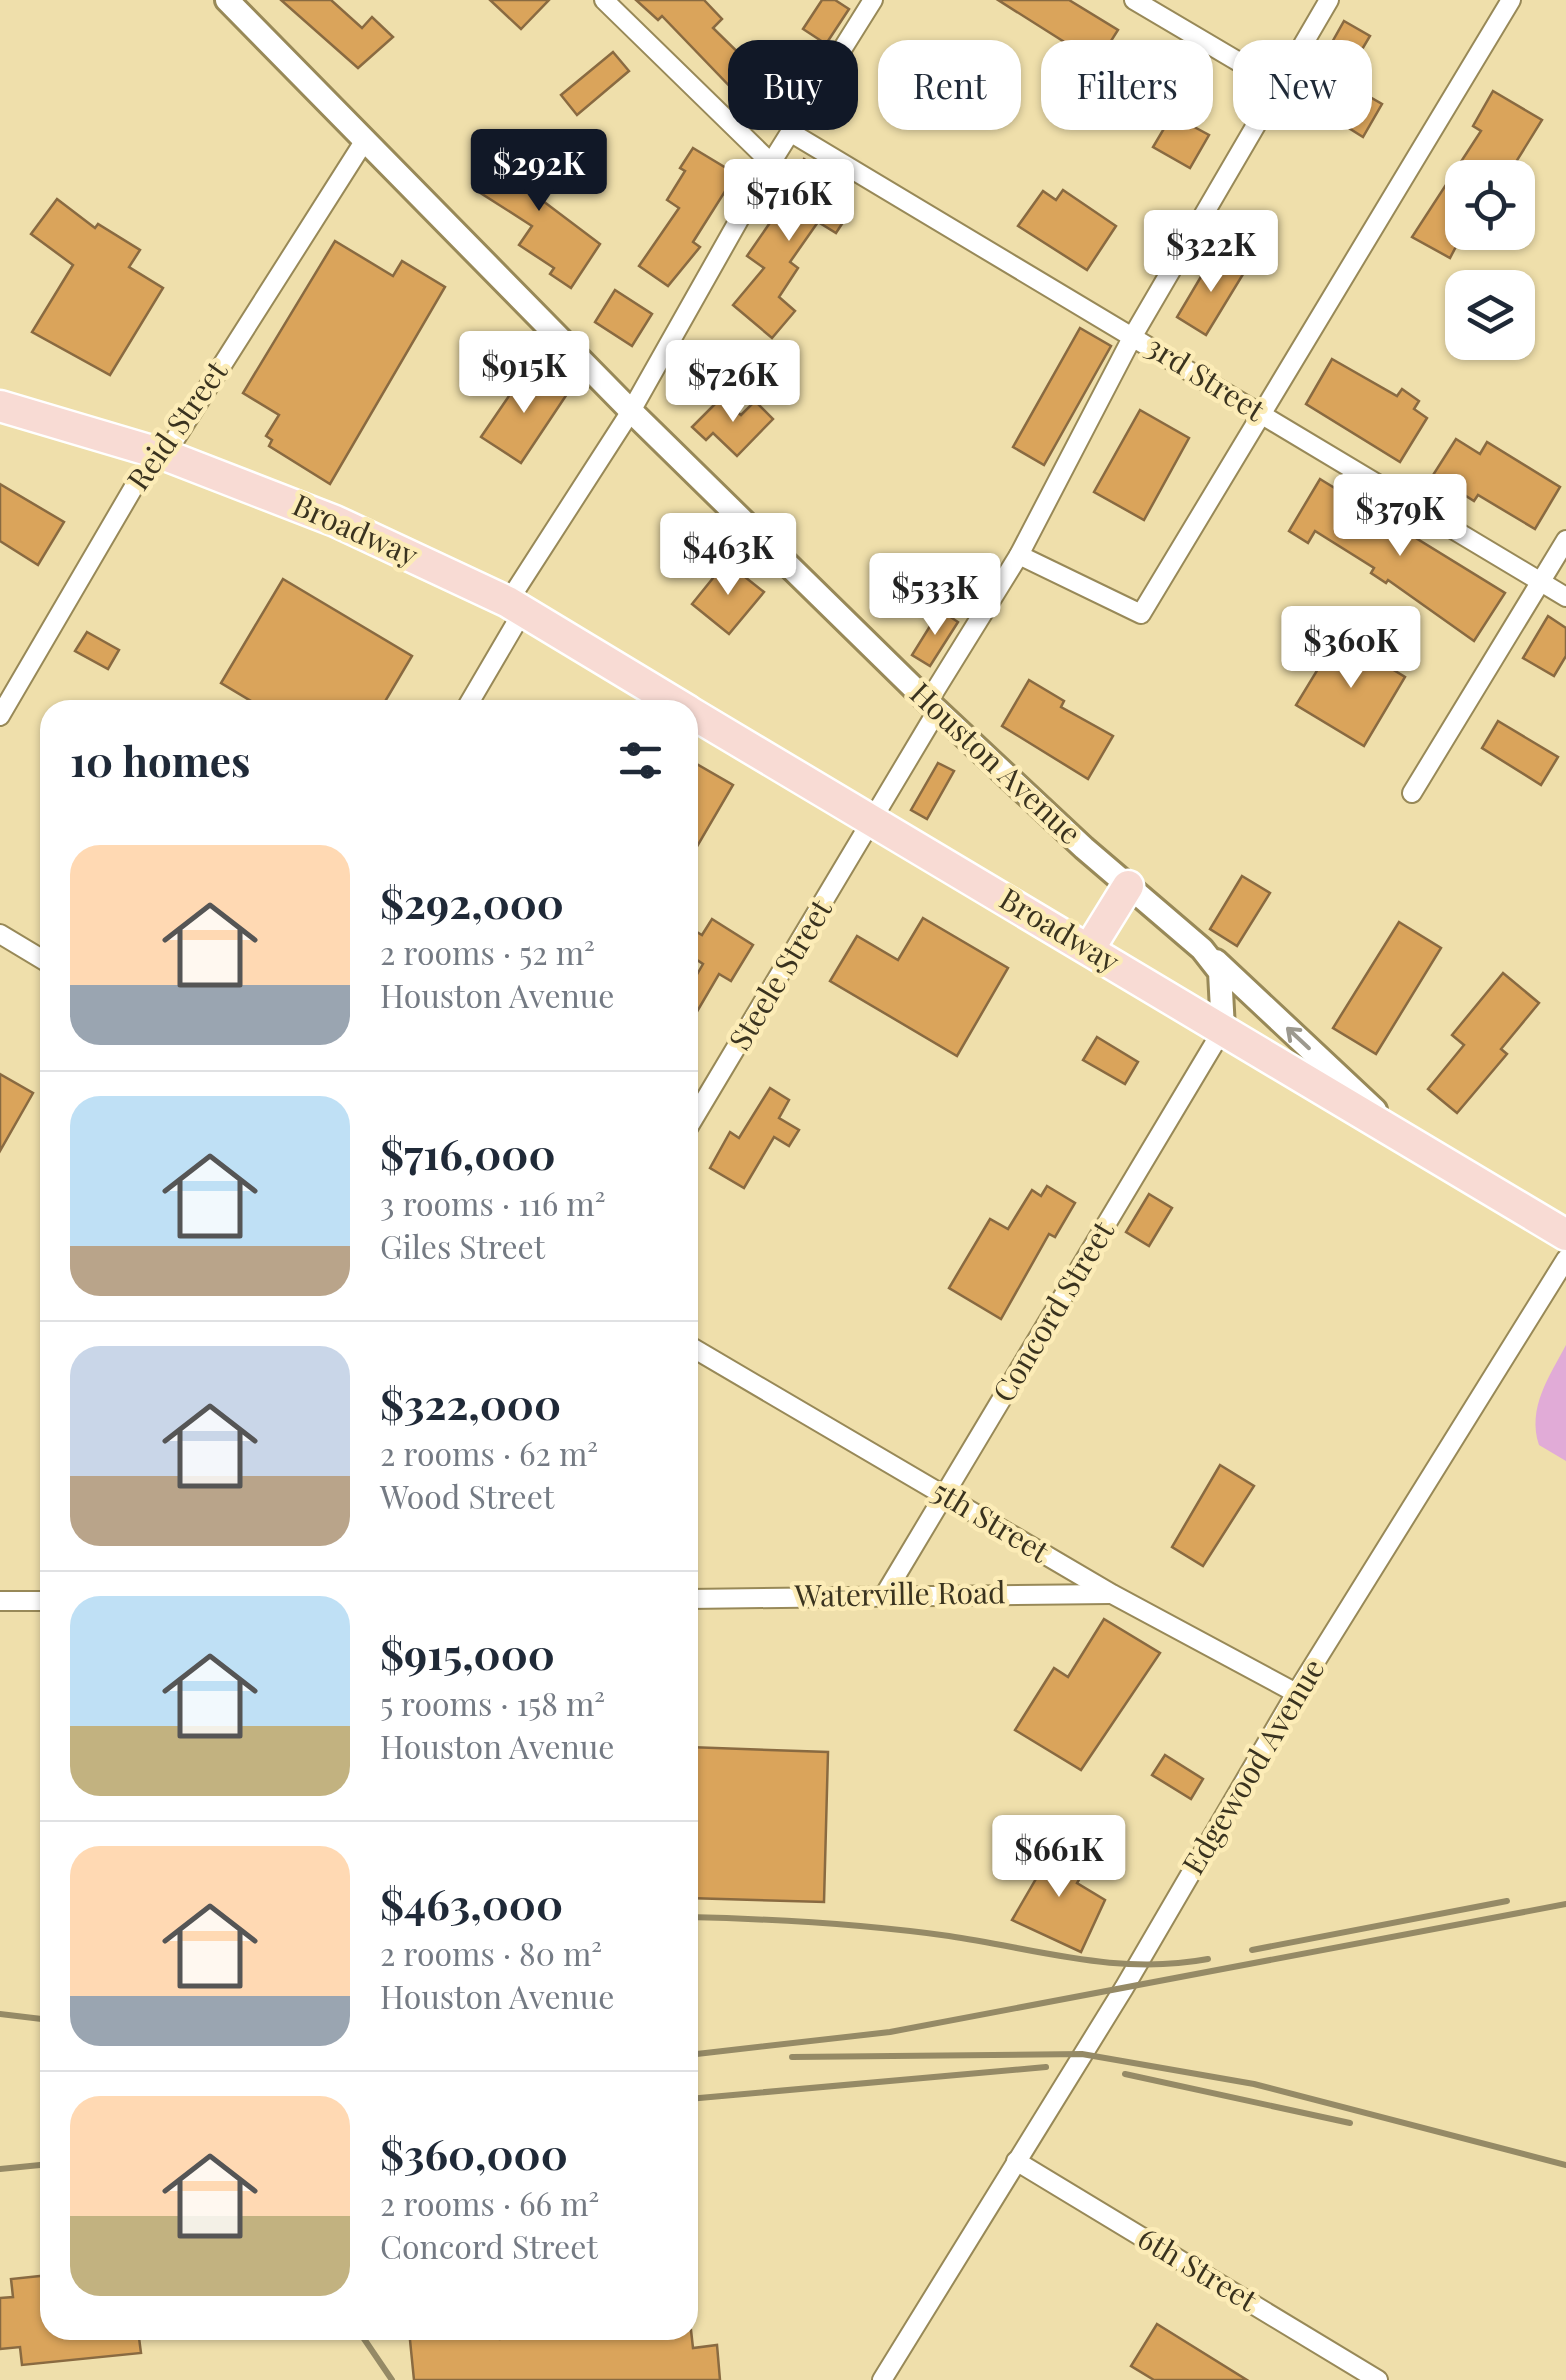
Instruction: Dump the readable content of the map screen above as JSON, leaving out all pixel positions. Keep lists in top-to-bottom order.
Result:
{
  "streets": {
    "main road": ["Broadway"],
    "street": [
      "3rd Street",
      "Reid Street",
      "Houston Avenue",
      "Steele Street",
      "Concord Street",
      "5th Street",
      "Waterville Road",
      "Edgewood Avenue",
      "6th Street"
    ]
  },
  "crossings": [
    ["3rd Street", "Steele Street"],
    ["Reid Street", "Broadway"],
    ["Reid Street", "Houston Avenue"],
    ["Broadway", "Houston Avenue"],
    ["Broadway", "Steele Street"],
    ["Broadway", "Concord Street"],
    ["Houston Avenue", "Steele Street"],
    ["Houston Avenue", "Concord Street"],
    ["Concord Street", "5th Street"],
    ["Concord Street", "Waterville Road"],
    ["5th Street", "Waterville Road"],
    ["5th Street", "Edgewood Avenue"],
    ["Edgewood Avenue", "6th Street"]
  ],
  "page": {
    "chip": [
      "Buy",
      "Rent",
      "Filters",
      "New"
    ],
    "price": [
      "$292K",
      "$716K",
      "$322K",
      "$915K",
      "$726K",
      "$379K",
      "$463K",
      "$533K",
      "$360K",
      "$661K"
    ],
    "heading": "10 homes",
    "list": [
      {
        "name": "$292,000",
        "note": "2 rooms · 52 m² · Houston Avenue"
      },
      {
        "name": "$716,000",
        "note": "3 rooms · 116 m² · Giles Street"
      },
      {
        "name": "$322,000",
        "note": "2 rooms · 62 m² · Wood Street"
      },
      {
        "name": "$915,000",
        "note": "5 rooms · 158 m² · Houston Avenue"
      },
      {
        "name": "$463,000",
        "note": "2 rooms · 80 m² · Houston Avenue"
      },
      {
        "name": "$360,000",
        "note": "2 rooms · 66 m² · Concord Street"
      }
    ]
  }
}
